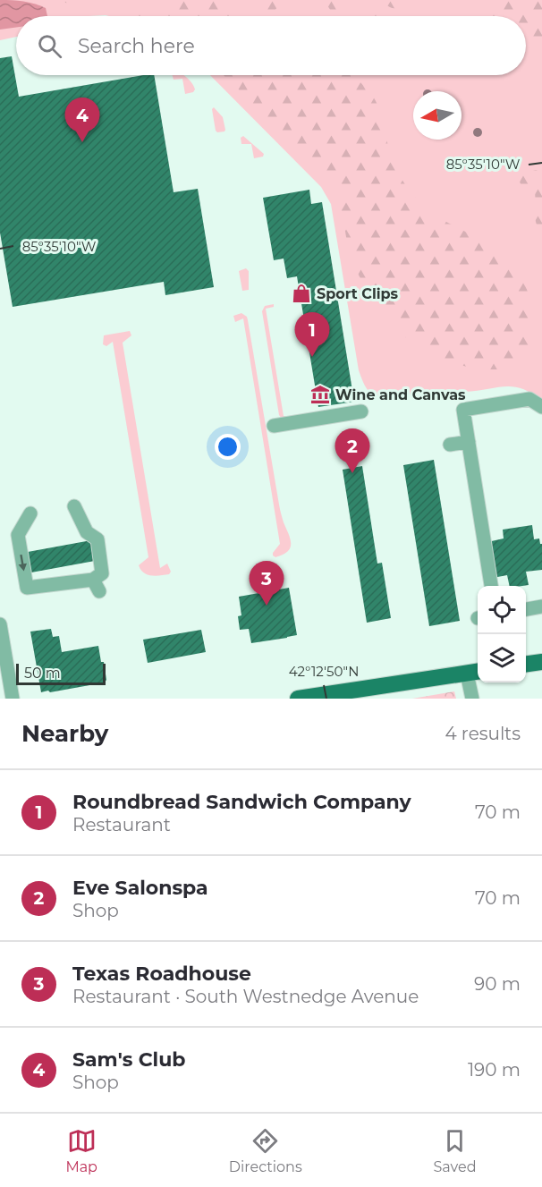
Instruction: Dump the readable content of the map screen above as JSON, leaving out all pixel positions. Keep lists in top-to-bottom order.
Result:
{
  "places": {
    "shop": ["Sport Clips"],
    "museum": ["Wine and Canvas"]
  },
  "scale_bar": "50 m",
  "north": "left",
  "page": {
    "search": "Search here",
    "pins": [
      "4",
      "1",
      "2",
      "3"
    ],
    "scale": "50 m",
    "heading": ["Nearby", "4 results"],
    "list": [
      {
        "mark": "1",
        "name": "Roundbread Sandwich Company",
        "note": "Restaurant",
        "value": "70 m"
      },
      {
        "mark": "2",
        "name": "Eve Salonspa",
        "note": "Shop",
        "value": "70 m"
      },
      {
        "mark": "3",
        "name": "Texas Roadhouse",
        "note": "Restaurant · South Westnedge Avenue",
        "value": "90 m"
      },
      {
        "mark": "4",
        "name": "Sam's Club",
        "note": "Shop",
        "value": "190 m"
      }
    ],
    "nav": ["Map", "Directions", "Saved"]
  },
  "coordinates": ["85°35'10\"W", "42°12'50\"N"]
}
